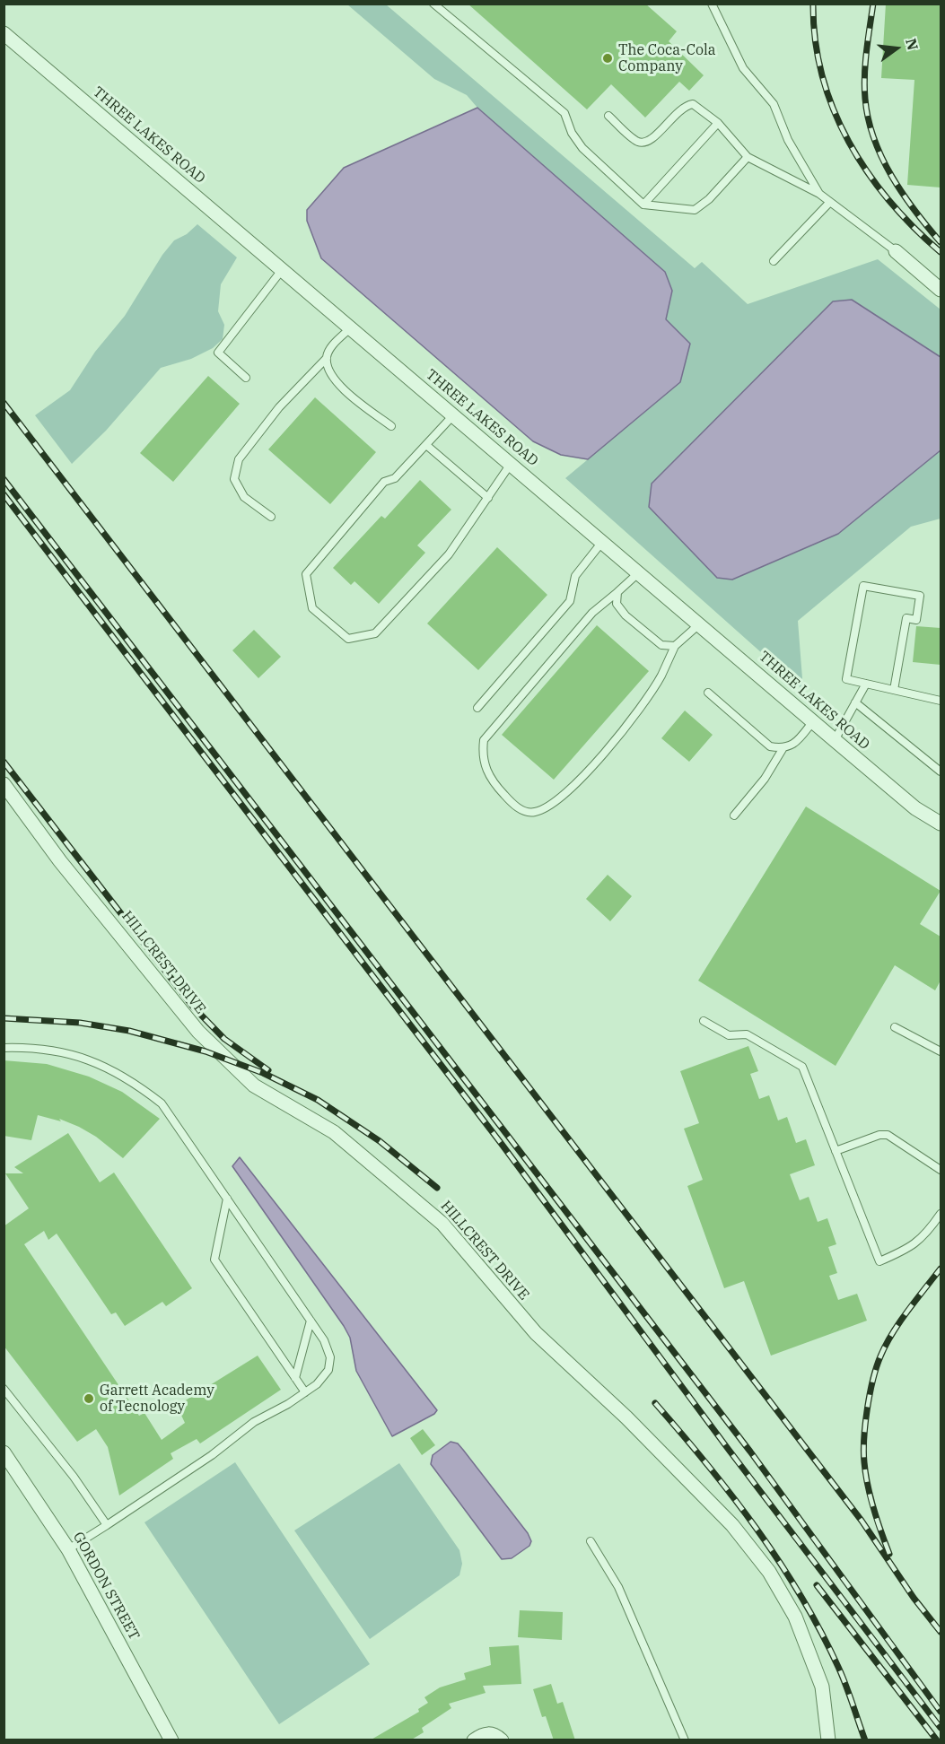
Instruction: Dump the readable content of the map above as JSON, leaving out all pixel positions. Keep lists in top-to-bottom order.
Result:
{
  "streets": {
    "street": ["THREE LAKES ROAD", "HILLCREST DRIVE", "GORDON STREET"]
  },
  "places": ["The Coca-Cola Company", "Garrett Academy of Tecnology"],
  "north": "right"
}
